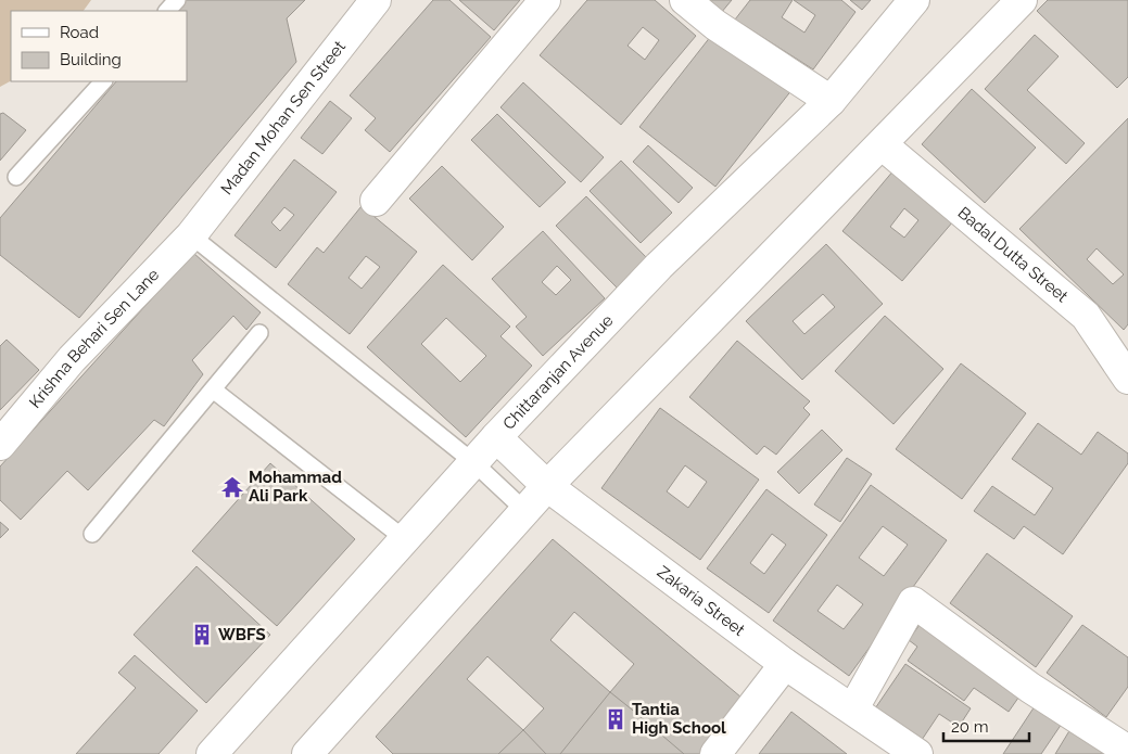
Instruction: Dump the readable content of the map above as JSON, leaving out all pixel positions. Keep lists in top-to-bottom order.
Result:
{
  "streets": {
    "main road": [
      "Madan Mohan Sen Street",
      "Badal Dutta Street",
      "Krishna Behari Sen Lane",
      "Chittaranjan Avenue",
      "Zakaria Street"
    ]
  },
  "crossings": [
    ["Madan Mohan Sen Street", "Krishna Behari Sen Lane"],
    ["Chittaranjan Avenue", "Zakaria Street"]
  ],
  "places": {
    "temple": ["Mohammad Ali Park"],
    "building": ["WBFS", "Tantia High School"]
  },
  "legend": ["Road", "Building"],
  "scale_bar": "20 m"
}
